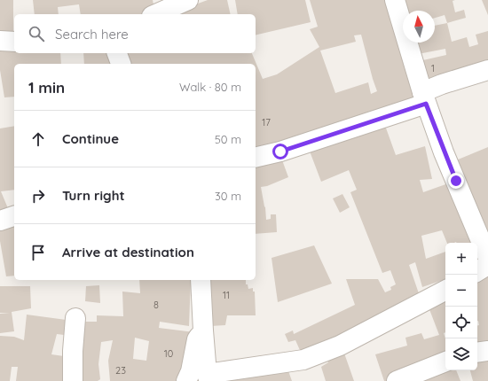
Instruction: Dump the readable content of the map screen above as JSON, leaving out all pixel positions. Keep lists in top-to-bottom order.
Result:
{
  "house_numbers": [
    "1",
    "17",
    "11",
    "8",
    "10",
    "23"
  ],
  "north": "top",
  "page": {
    "search": "Search here",
    "heading": ["1 min", "Walk · 80 m"],
    "list": [
      ["Continue", "50 m"],
      ["Turn right", "30 m"],
      "Arrive at destination"
    ],
    "map_buttons": ["+", "−"]
  }
}
